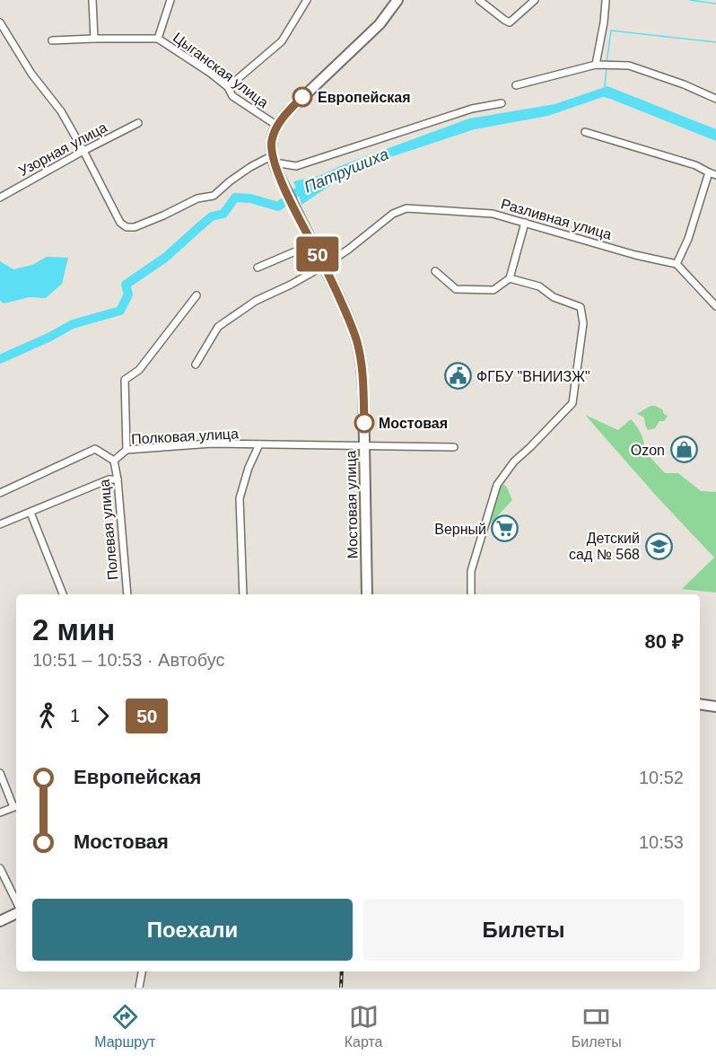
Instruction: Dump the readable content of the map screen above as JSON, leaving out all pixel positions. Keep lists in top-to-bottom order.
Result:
{
  "streets": {
    "street": [
      "Цыганская улица",
      "Узорная улица",
      "Разливная улица",
      "Полковая улица",
      "Мостовая улица",
      "Полевая улица"
    ]
  },
  "crossings": [
    ["Разливная улица", "Мостовая улица"],
    ["Полковая улица", "Мостовая улица"],
    ["Полковая улица", "Полевая улица"]
  ],
  "water": ["Патрушиха"],
  "places": {
    "other": ["Европейская", "Мостовая"],
    "public building": ["ФГБУ \"ВНИИЗЖ\""],
    "shop": ["Ozon"],
    "supermarket": ["Верный"],
    "school or university": ["Детский сад № 568"]
  },
  "lines": ["bus line 50"],
  "page": {
    "on_map": "50",
    "heading": ["2 мин", "10:51 – 10:53 · Автобус", "80 ₽"],
    "legs": ["1", "50"],
    "list": [
      {
        "name": "Европейская",
        "value": "10:52"
      },
      {
        "name": "Мостовая",
        "value": "10:53"
      }
    ],
    "buttons": ["Поехали", "Билеты"],
    "tabs": ["Маршрут", "Карта", "Билеты"]
  }
}
